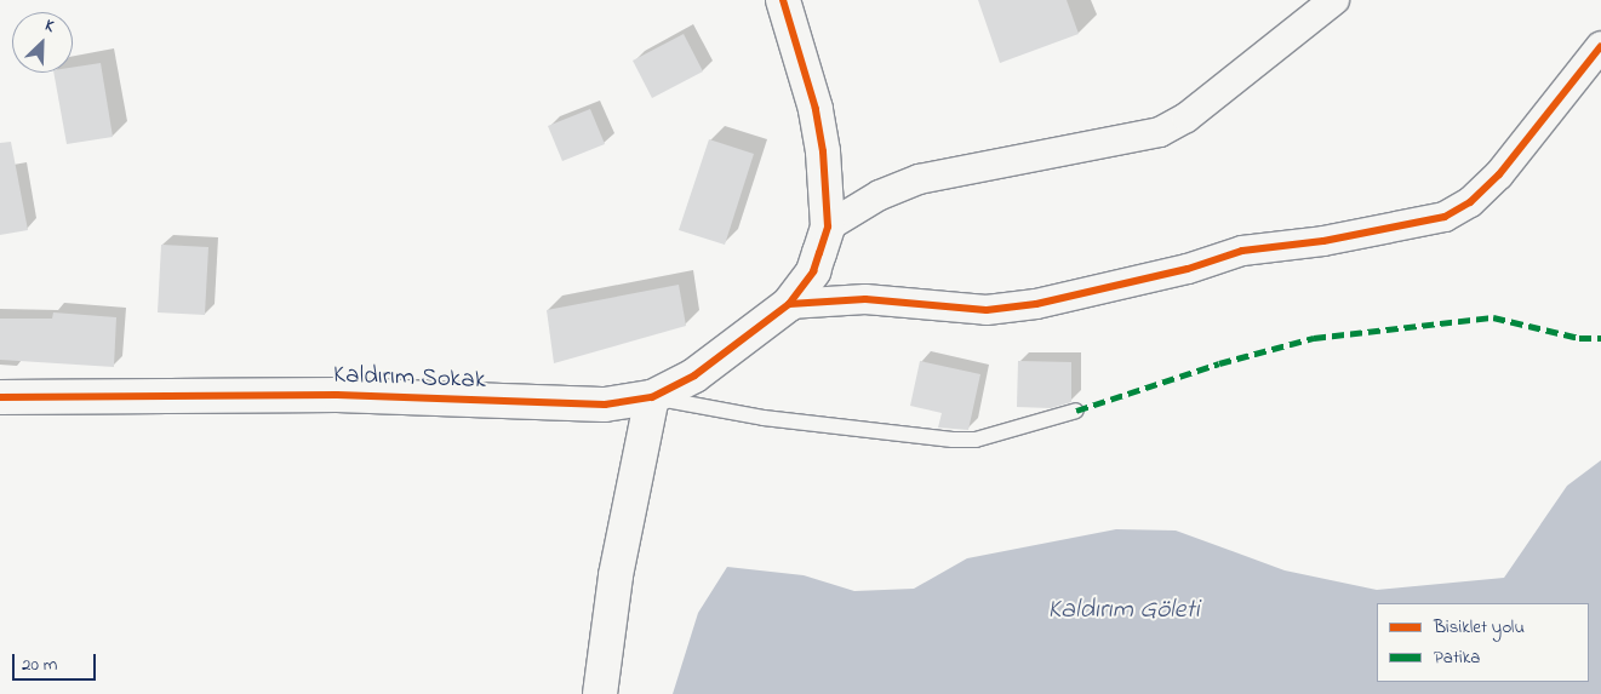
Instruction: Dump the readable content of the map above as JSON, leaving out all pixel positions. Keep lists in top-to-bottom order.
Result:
{
  "streets": {
    "street": ["Kaldırım Sokak"]
  },
  "water": ["Kaldırım Göleti"],
  "legend": ["Bisiklet yolu", "Patika"],
  "scale_bar": "20 m",
  "north": "top right"
}
